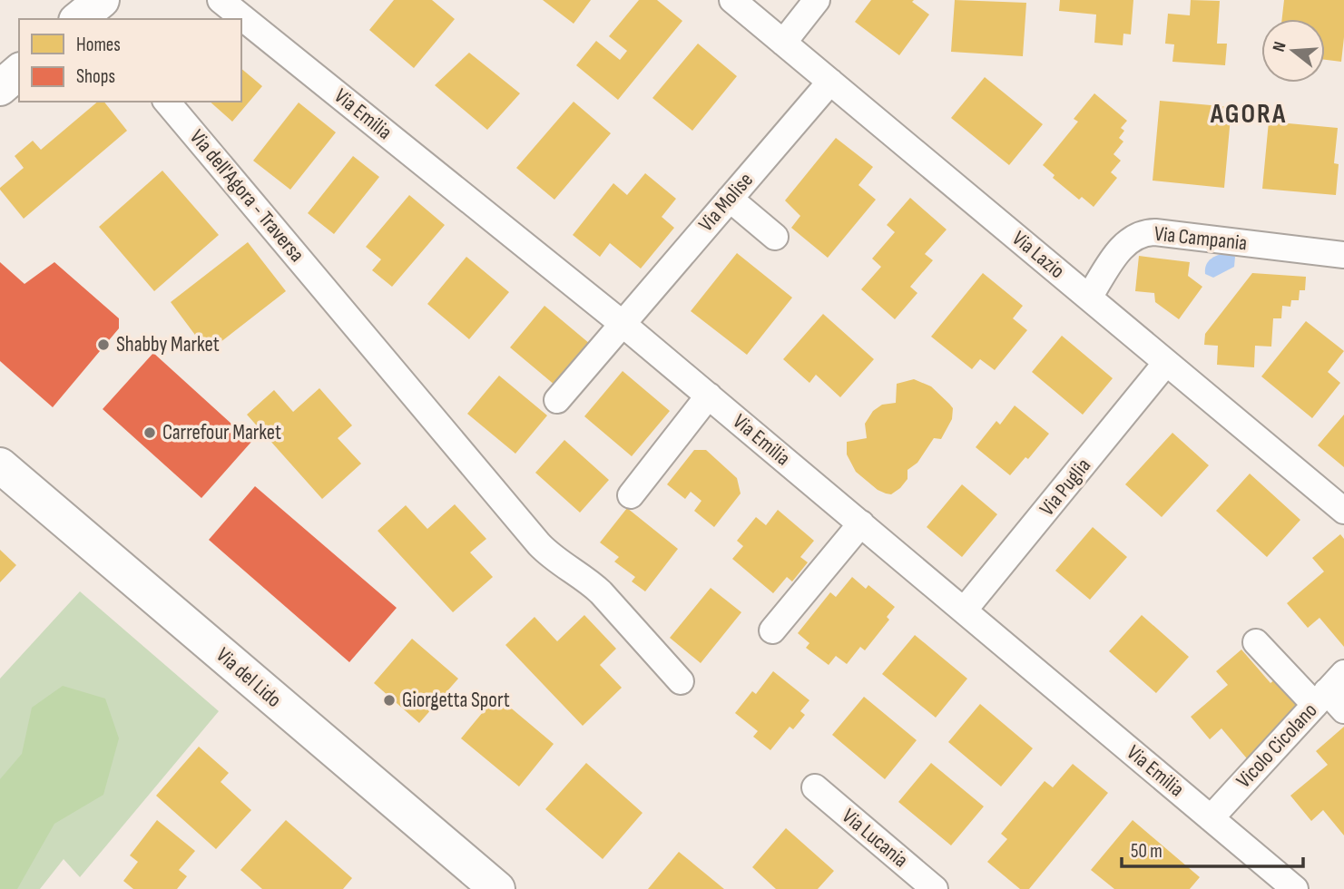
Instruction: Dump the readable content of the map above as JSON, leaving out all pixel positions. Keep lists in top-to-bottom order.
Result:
{
  "streets": {
    "main road": ["Via del Lido"],
    "street": [
      "Via Emilia",
      "Via dell'Agora - Traversa",
      "Via Molise",
      "Via Campania",
      "Via Lazio",
      "Via Puglia",
      "Vicolo Cicolano",
      "Via Lucania"
    ]
  },
  "crossings": [
    ["Via Emilia", "Via Molise"],
    ["Via Emilia", "Via Puglia"],
    ["Via Emilia", "Vicolo Cicolano"],
    ["Via Molise", "Via Lazio"],
    ["Via Campania", "Via Lazio"],
    ["Via Lazio", "Via Puglia"]
  ],
  "districts": ["AGORA"],
  "places": ["Shabby Market", "Carrefour Market", "Giorgetta Sport"],
  "legend": ["Homes", "Shops"],
  "scale_bar": "50 m",
  "north": "left"
}
